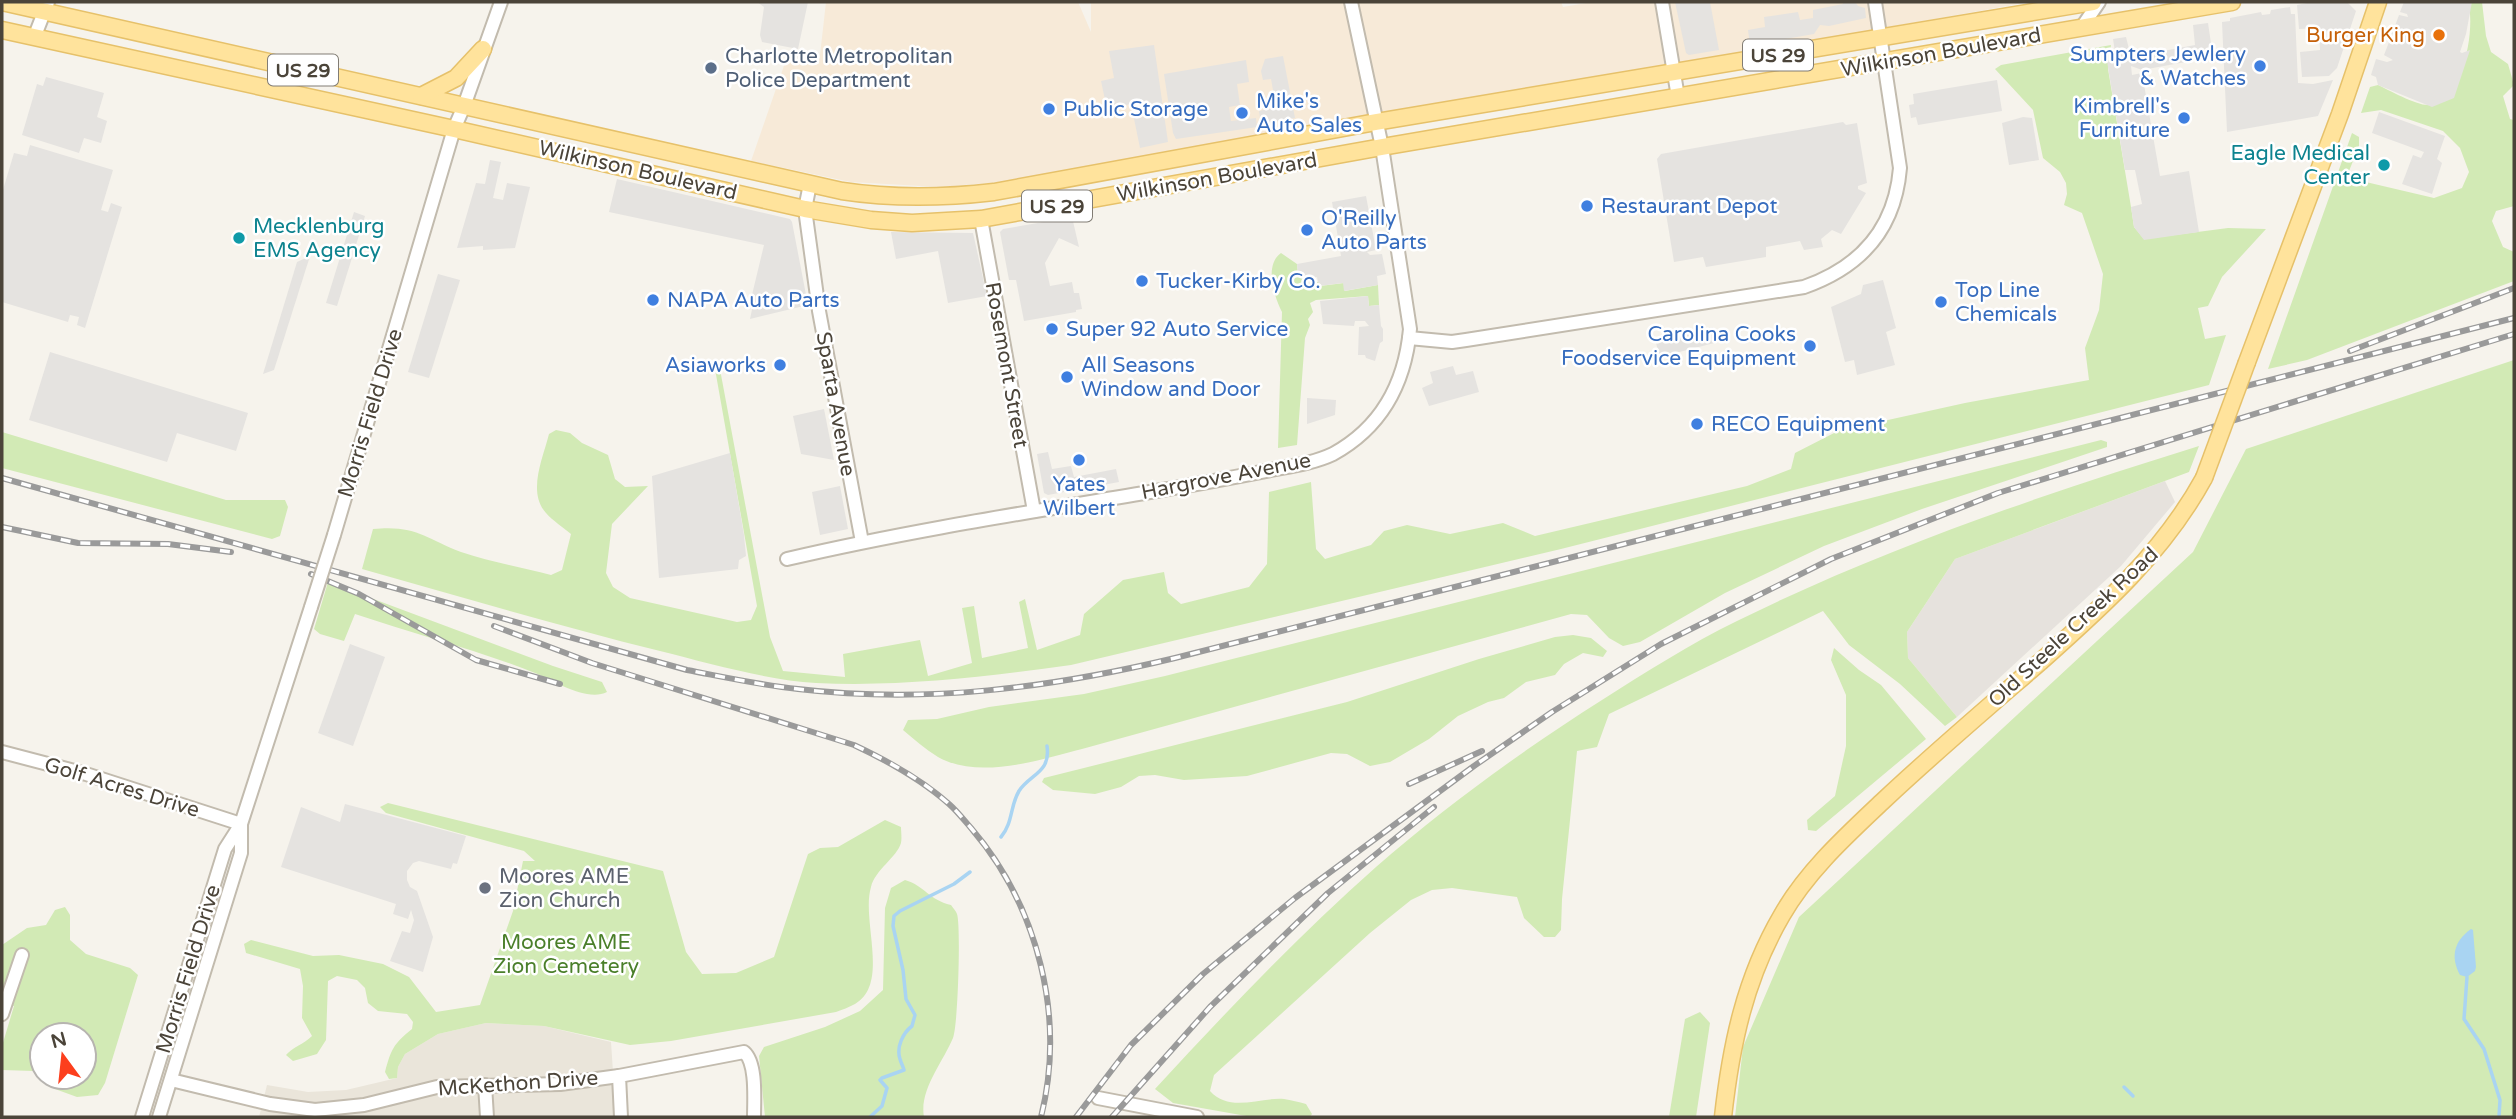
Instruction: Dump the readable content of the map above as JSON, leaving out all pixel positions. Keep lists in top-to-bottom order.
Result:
{
  "streets": {
    "main road": ["Wilkinson Boulevard", "US 29", "Old Steele Creek Road"],
    "street": [
      "Rosemont Street",
      "Sparta Avenue",
      "Morris Field Drive",
      "Hargrove Avenue",
      "Golf Acres Drive",
      "McKethon Drive"
    ]
  },
  "crossings": [
    ["Wilkinson Boulevard", "Rosemont Street"],
    ["Wilkinson Boulevard", "Sparta Avenue"],
    ["Wilkinson Boulevard", "Morris Field Drive"],
    ["Wilkinson Boulevard", "Hargrove Avenue"],
    ["Rosemont Street", "Hargrove Avenue"],
    ["Sparta Avenue", "Hargrove Avenue"],
    ["Morris Field Drive", "Golf Acres Drive"],
    ["Morris Field Drive", "McKethon Drive"]
  ],
  "parks": ["Moores AME Zion Cemetery"],
  "places": [
    "Burger King",
    "Sumpters Jewlery & Watches",
    "Charlotte Metropolitan Police Department",
    "Public Storage",
    "Mike's Auto Sales",
    "Kimbrell's Furniture",
    "Eagle Medical Center",
    "Restaurant Depot",
    "O'Reilly Auto Parts",
    "Mecklenburg EMS Agency",
    "Tucker-Kirby Co.",
    "NAPA Auto Parts",
    "Top Line Chemicals",
    "Super 92 Auto Service",
    "Carolina Cooks Foodservice Equipment",
    "Asiaworks",
    "All Seasons Window and Door",
    "RECO Equipment",
    "Yates Wilbert",
    "Moores AME Zion Church"
  ],
  "north": "top"
}
